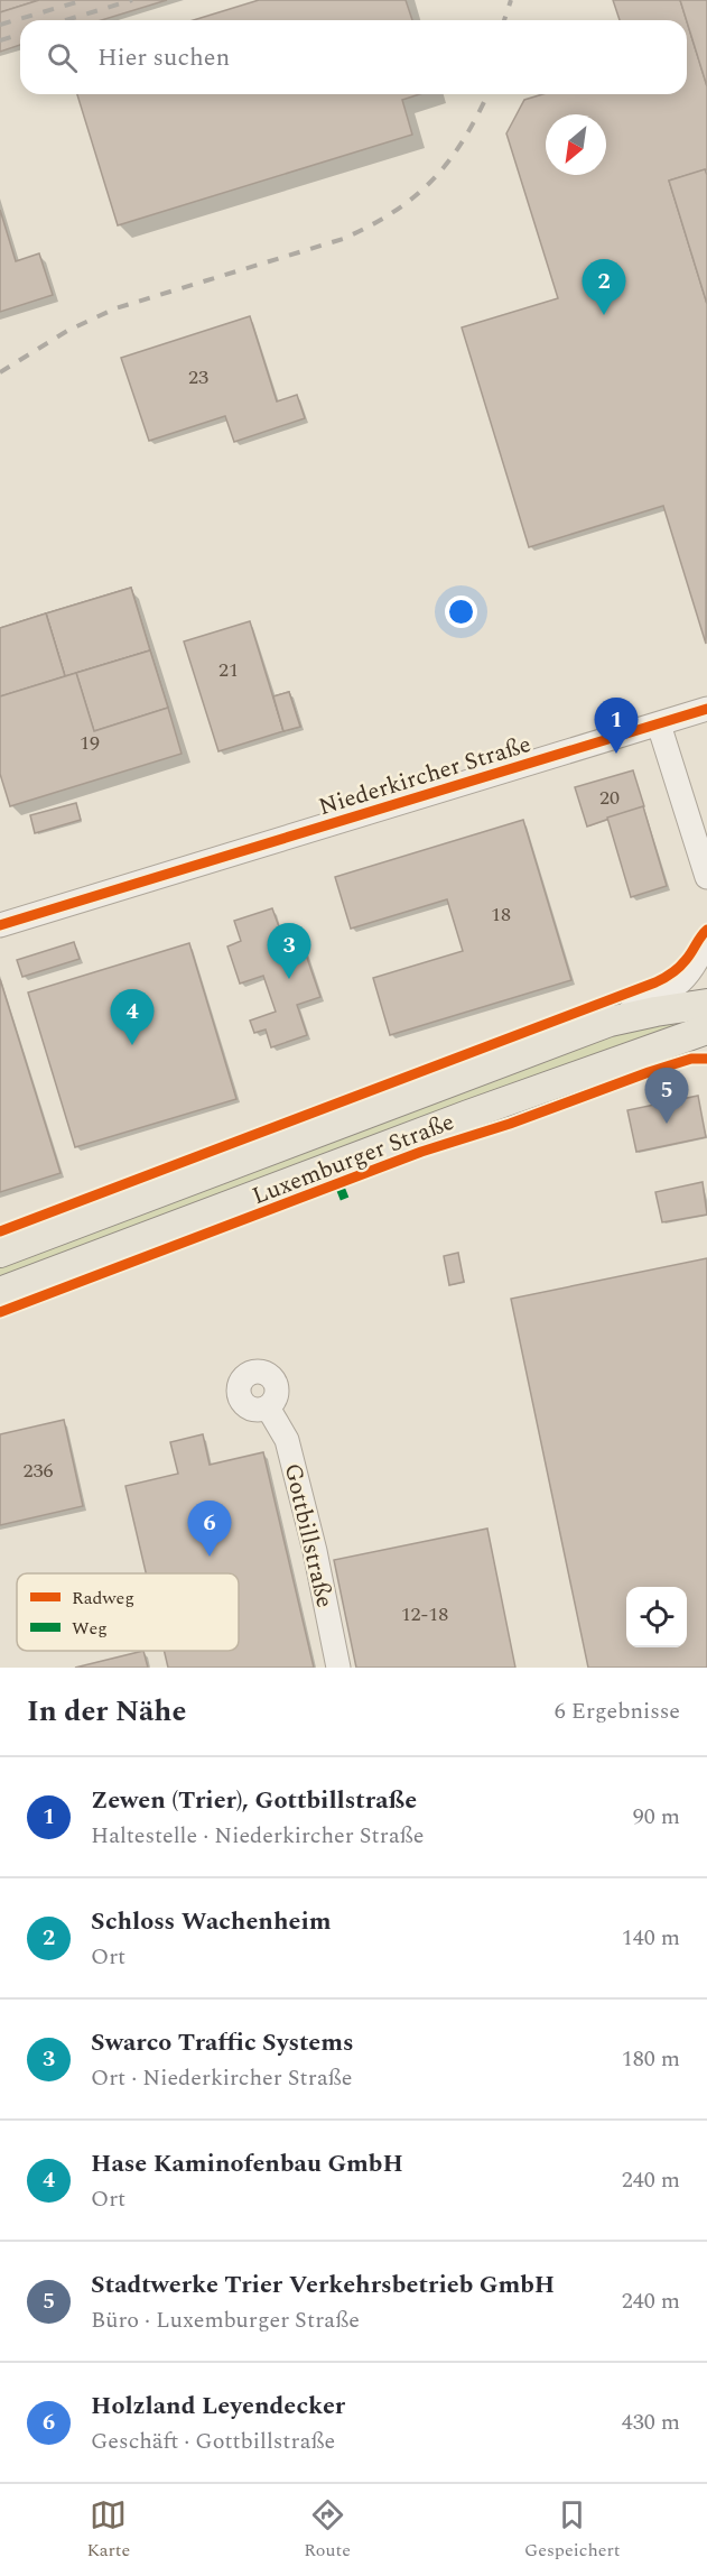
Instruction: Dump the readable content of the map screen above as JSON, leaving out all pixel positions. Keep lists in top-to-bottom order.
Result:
{
  "streets": {
    "main road": ["Luxemburger Straße"],
    "street": ["Niederkircher Straße", "Gottbillstraße"]
  },
  "house_numbers": [
    "23",
    "21",
    "19",
    "20",
    "18",
    "236",
    "12-18"
  ],
  "legend": ["Radweg", "Weg"],
  "north": "bottom left",
  "page": {
    "search": "Hier suchen",
    "pins": [
      "2",
      "1",
      "3",
      "4",
      "5",
      "6"
    ],
    "heading": ["In der Nähe", "6 Ergebnisse"],
    "list": [
      {
        "mark": "1",
        "name": "Zewen (Trier), Gottbillstraße",
        "note": "Haltestelle · Niederkircher Straße",
        "value": "90 m"
      },
      {
        "mark": "2",
        "name": "Schloss Wachenheim",
        "note": "Ort",
        "value": "140 m"
      },
      {
        "mark": "3",
        "name": "Swarco Traffic Systems",
        "note": "Ort · Niederkircher Straße",
        "value": "180 m"
      },
      {
        "mark": "4",
        "name": "Hase Kaminofenbau GmbH",
        "note": "Ort",
        "value": "240 m"
      },
      {
        "mark": "5",
        "name": "Stadtwerke Trier Verkehrsbetrieb GmbH",
        "note": "Büro · Luxemburger Straße",
        "value": "240 m"
      },
      {
        "mark": "6",
        "name": "Holzland Leyendecker",
        "note": "Geschäft · Gottbillstraße",
        "value": "430 m"
      }
    ],
    "nav": ["Karte", "Route", "Gespeichert"]
  }
}
